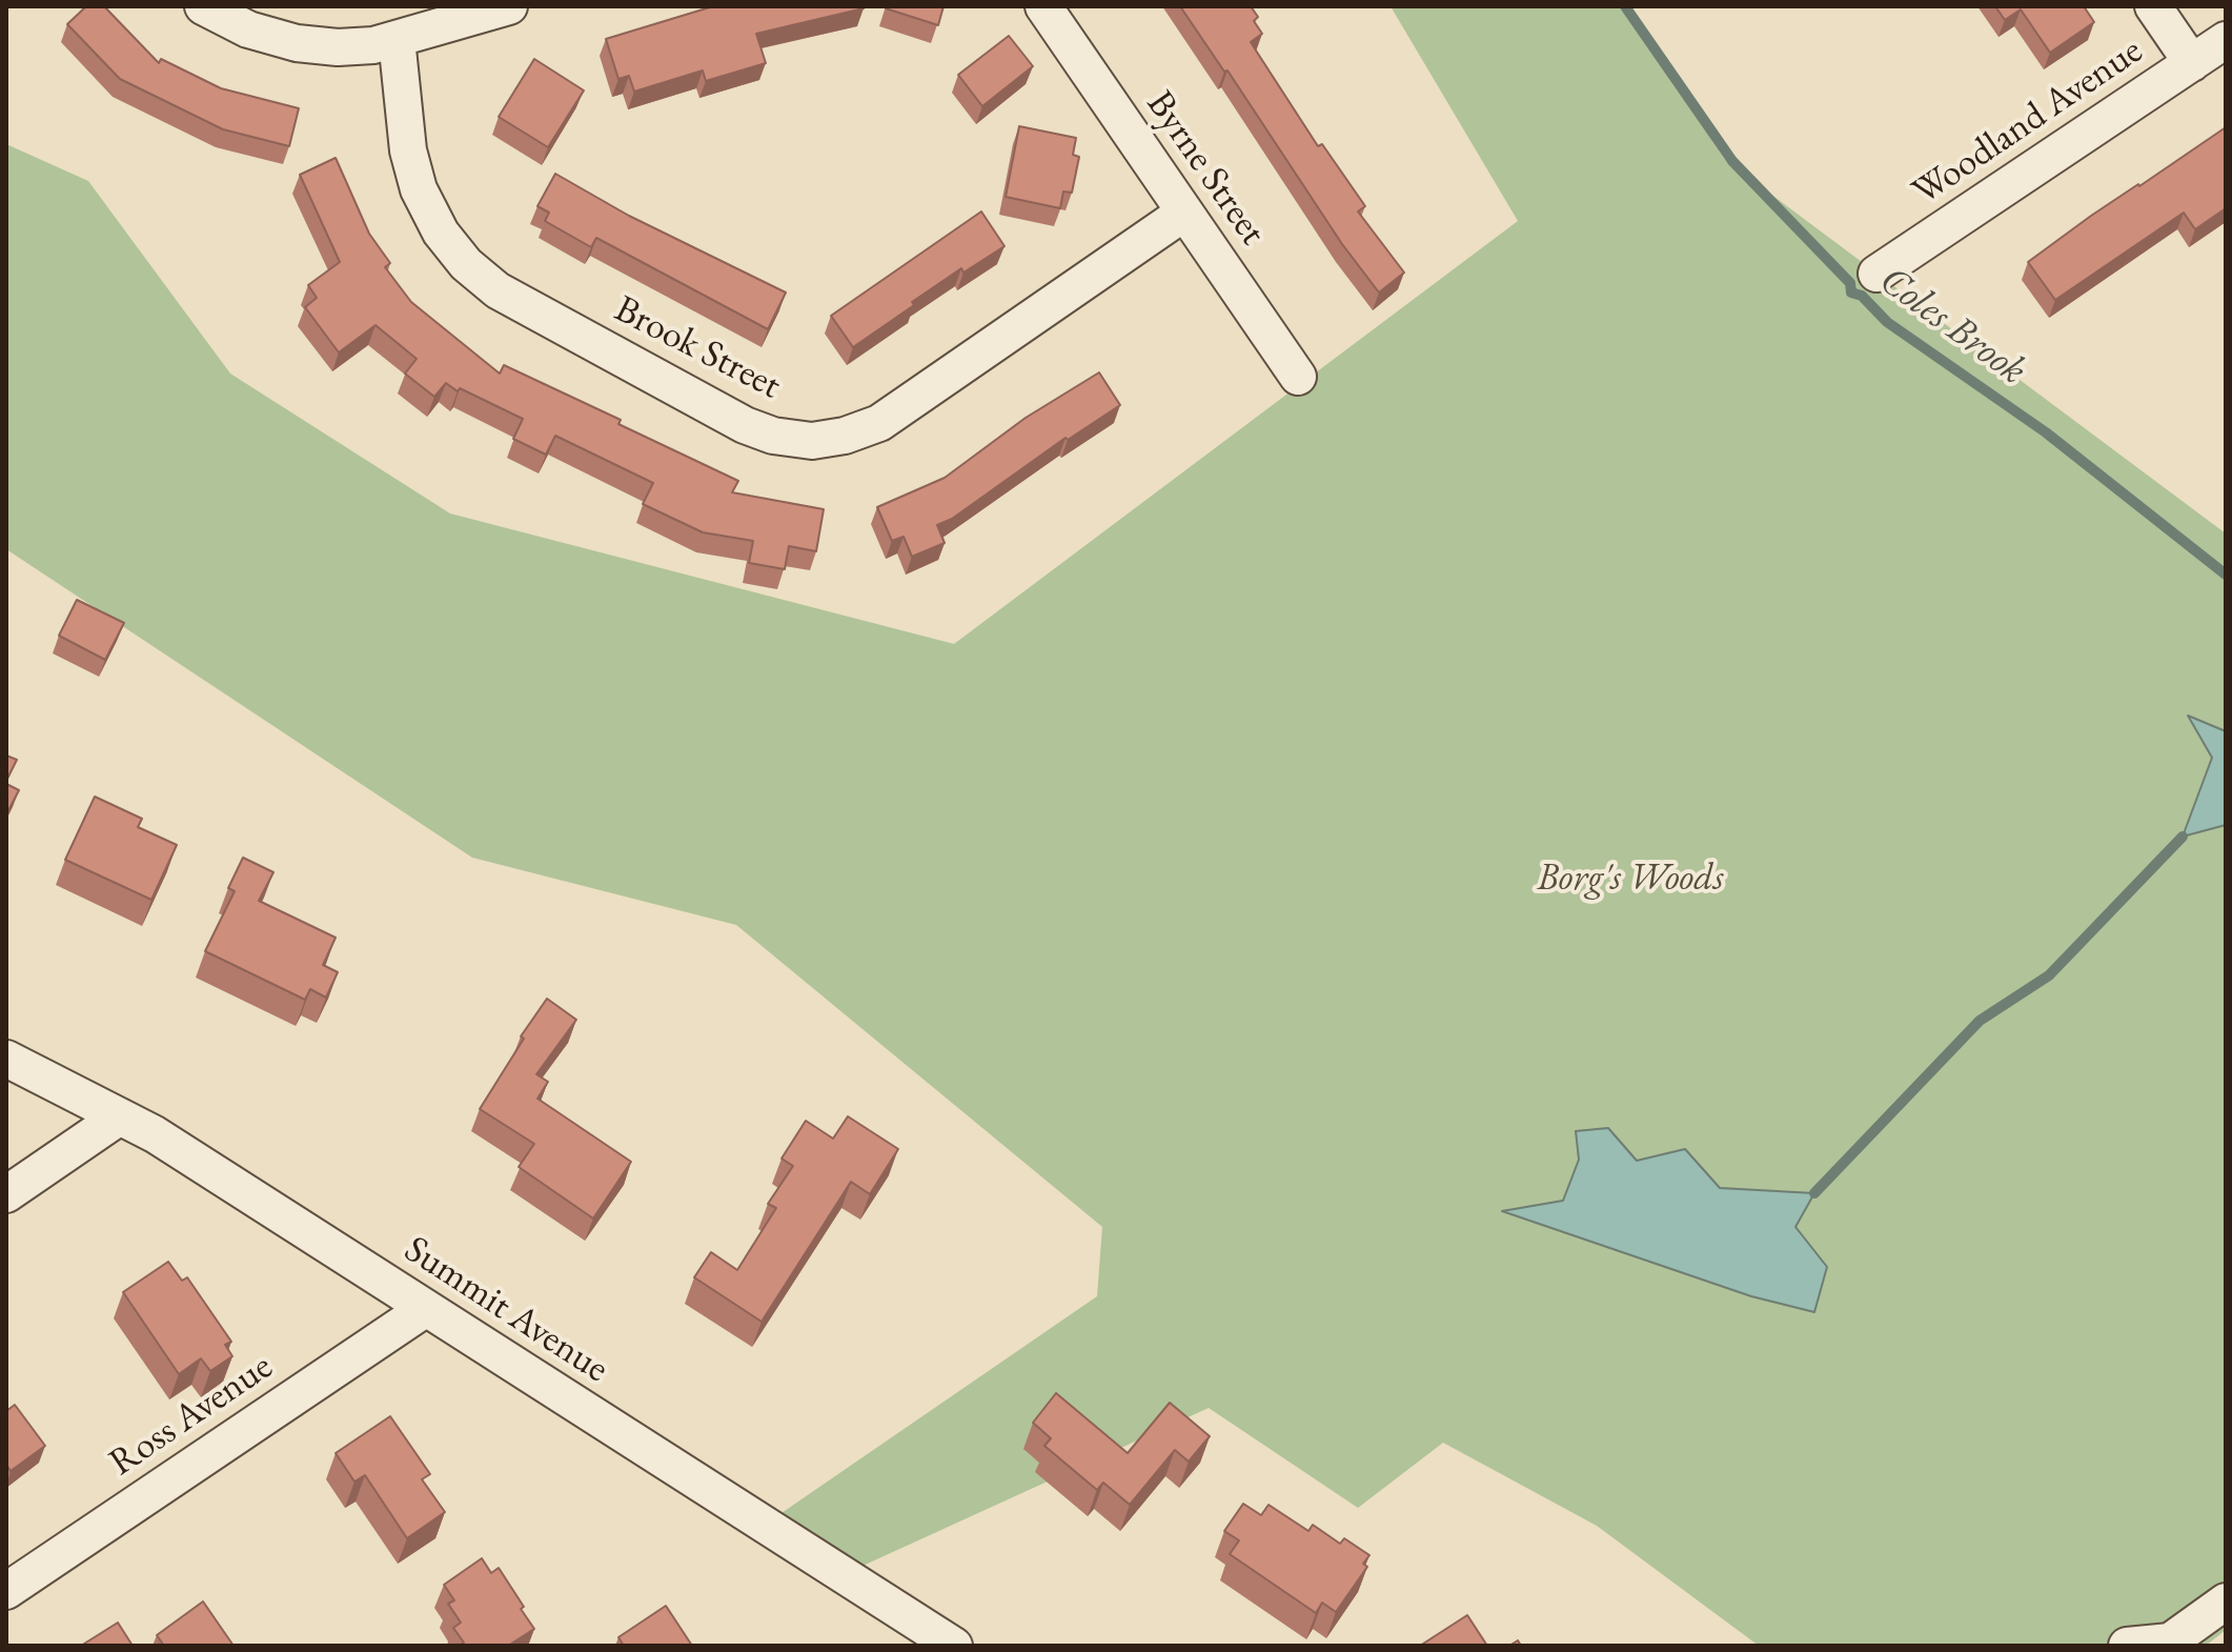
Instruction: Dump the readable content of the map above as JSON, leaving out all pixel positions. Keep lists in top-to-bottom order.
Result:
{
  "streets": {
    "street": [
      "Woodland Avenue",
      "Byrne Street",
      "Brook Street",
      "Summit Avenue",
      "Ross Avenue"
    ]
  },
  "crossings": [
    ["Byrne Street", "Brook Street"],
    ["Summit Avenue", "Ross Avenue"]
  ],
  "water": ["Coles Brook"],
  "parks": ["Borg's Woods"]
}
